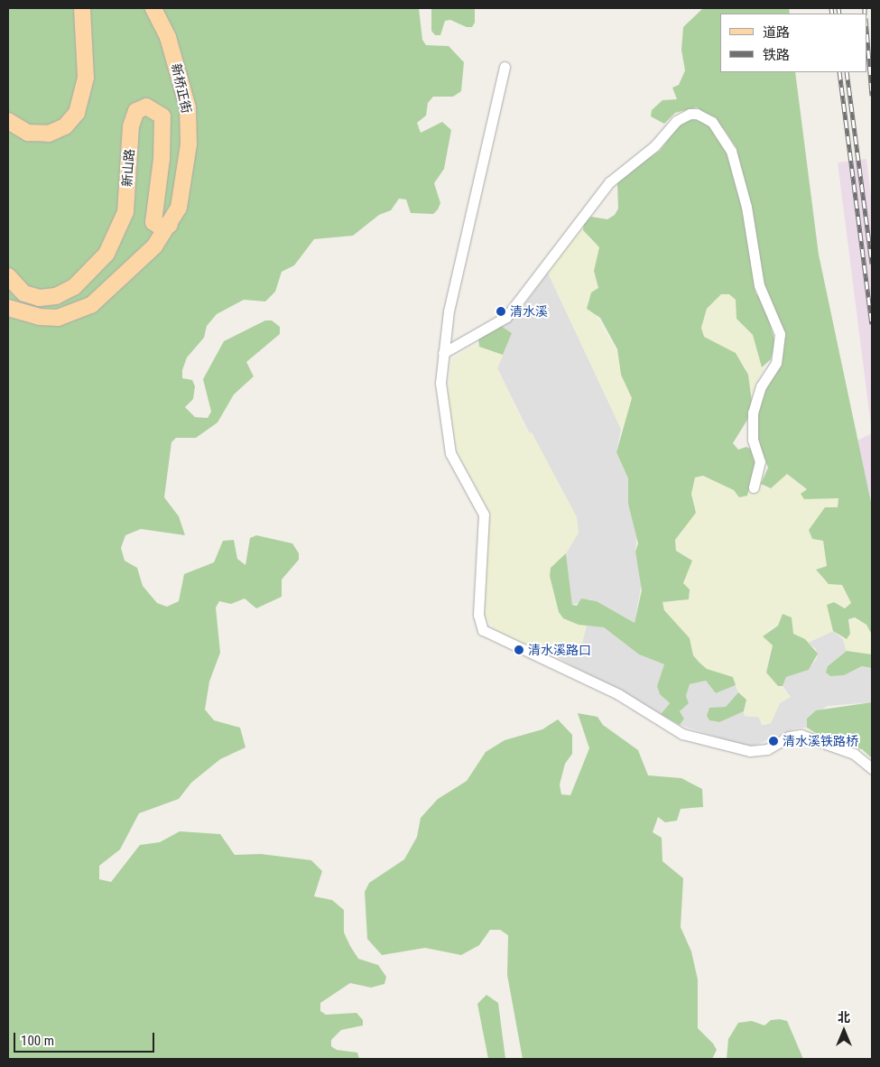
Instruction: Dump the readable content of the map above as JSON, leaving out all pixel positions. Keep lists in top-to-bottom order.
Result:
{
  "streets": {
    "main road": ["新桥正街", "新山路"]
  },
  "places": ["清水溪", "清水溪路口", "清水溪铁路桥"],
  "legend": ["道路", "铁路"],
  "scale_bar": "100 m",
  "north": "top"
}
